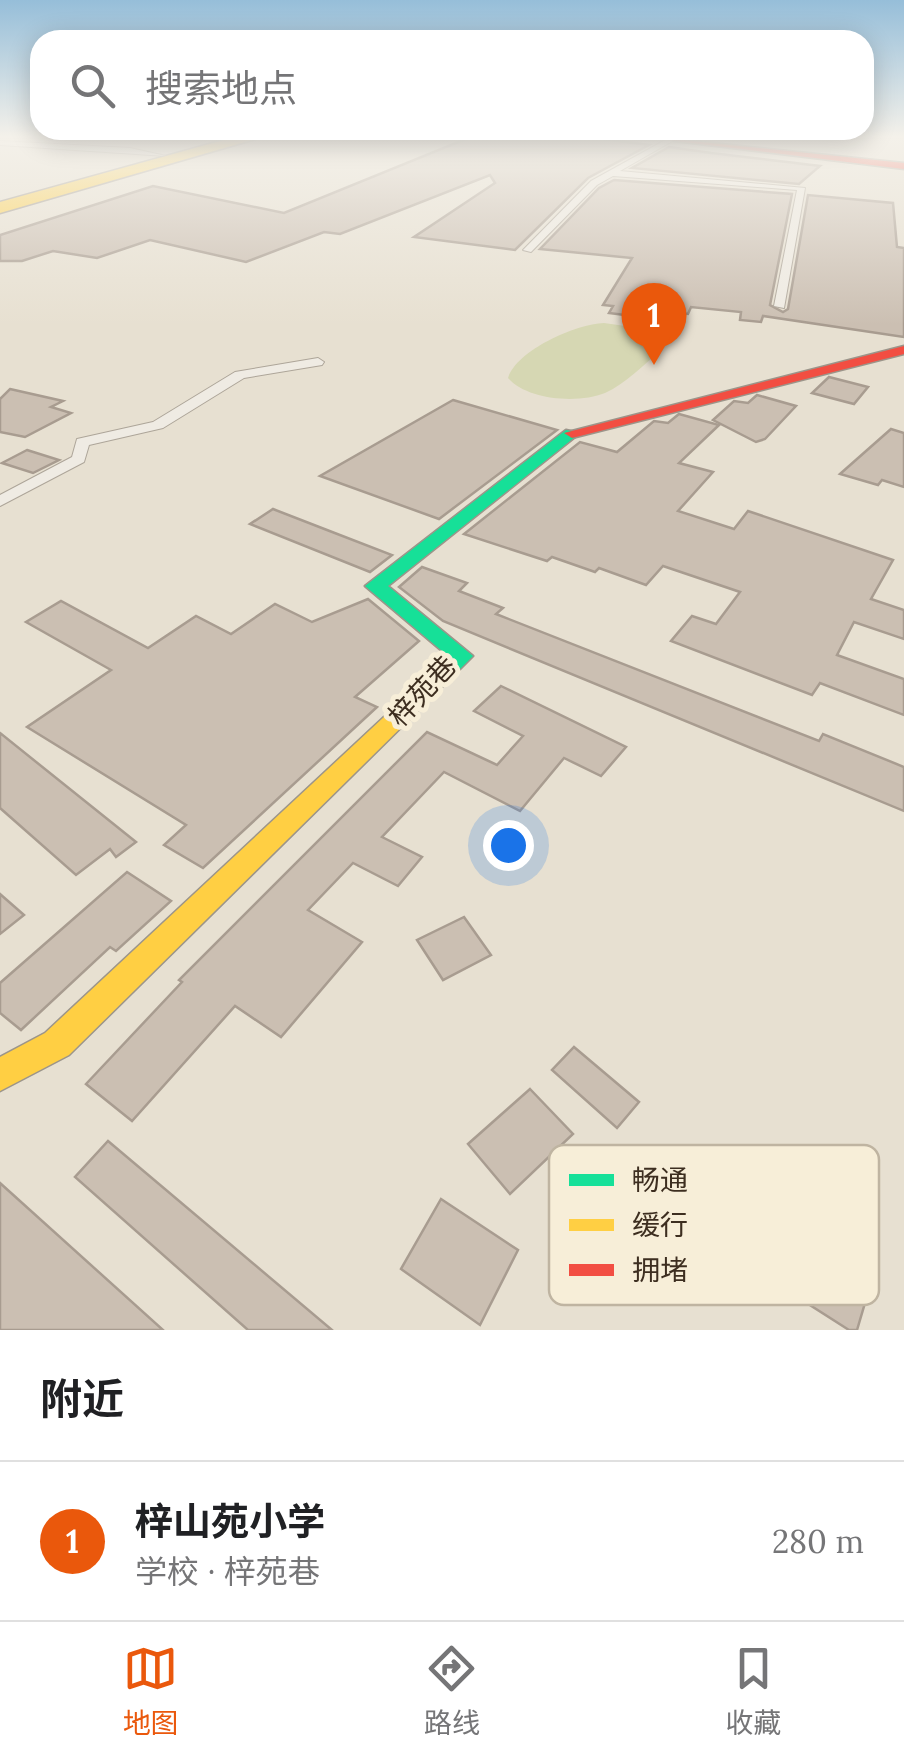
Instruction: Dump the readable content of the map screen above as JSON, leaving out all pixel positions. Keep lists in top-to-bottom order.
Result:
{
  "streets": {
    "street": ["梓苑巷"]
  },
  "legend": ["畅通", "缓行", "拥堵"],
  "page": {
    "search": "搜索地点",
    "pins": "1",
    "heading": "附近",
    "list": [
      {
        "mark": "1",
        "name": "梓山苑小学",
        "note": "学校 · 梓苑巷",
        "value": "280 m"
      }
    ],
    "nav": ["地图", "路线", "收藏"]
  }
}
